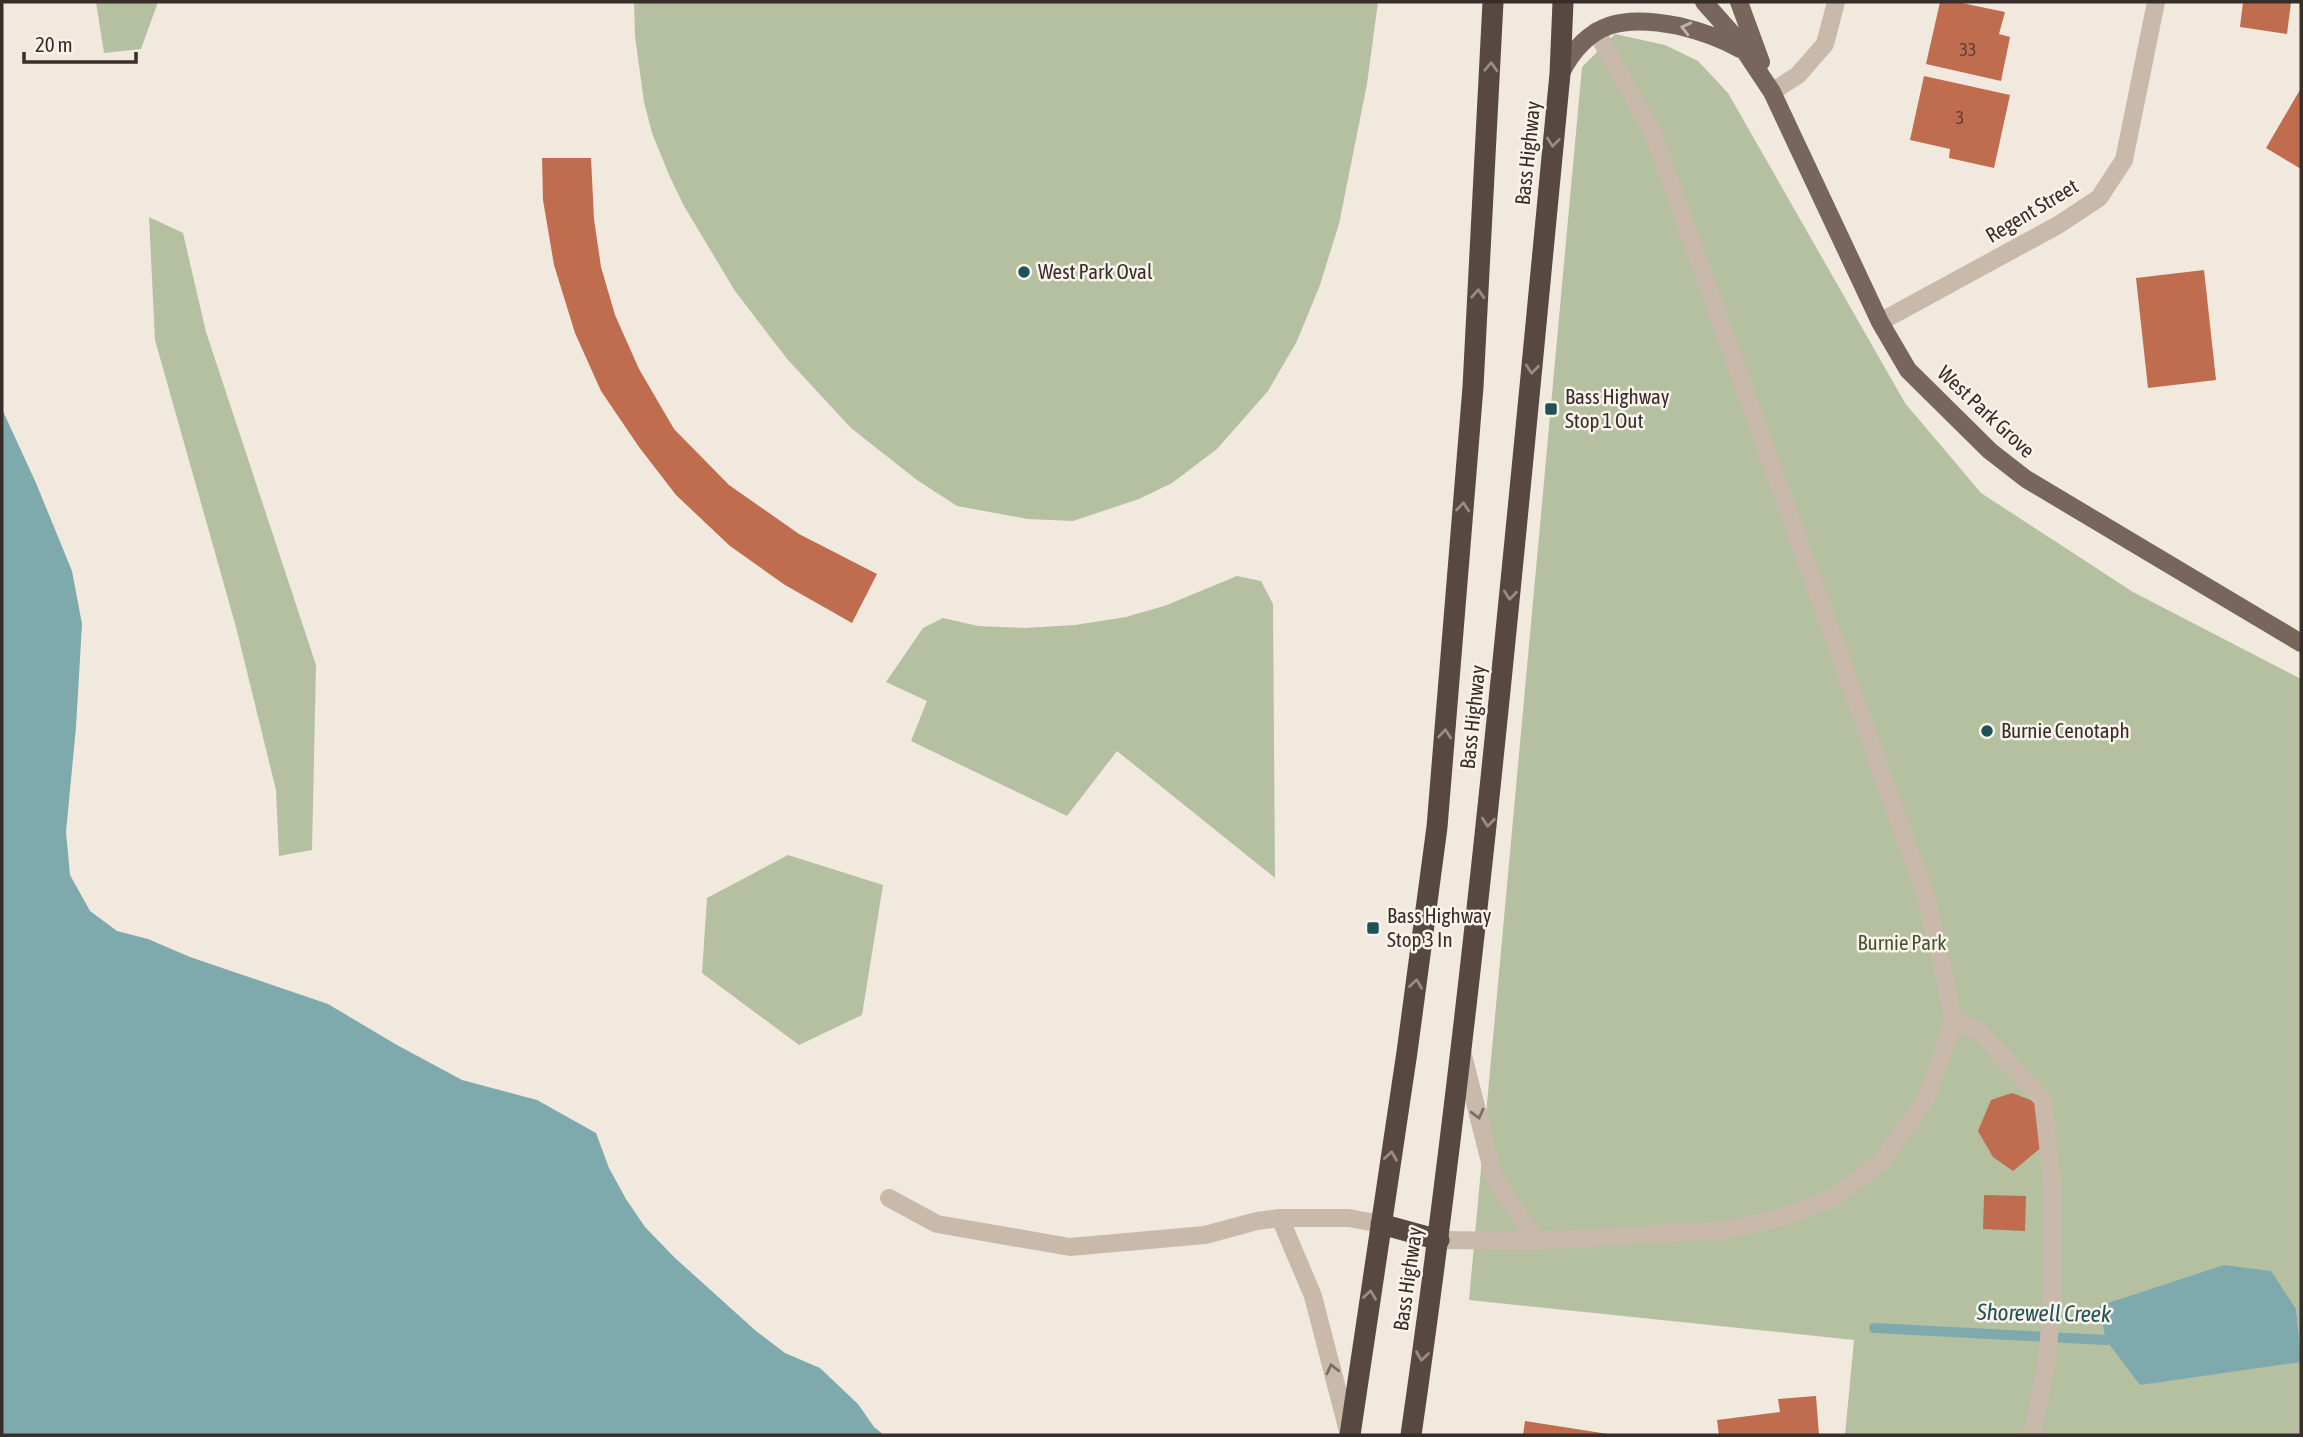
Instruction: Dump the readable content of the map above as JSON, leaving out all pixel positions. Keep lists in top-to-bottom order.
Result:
{
  "streets": {
    "highway": ["Bass Highway"],
    "main road": ["West Park Grove"],
    "street": ["Regent Street"]
  },
  "crossings": [
    ["Regent Street", "West Park Grove"]
  ],
  "water": ["Shorewell Creek"],
  "parks": ["Burnie Park"],
  "places": {
    "other": ["West Park Oval", "Burnie Cenotaph"],
    "transit": ["Bass Highway Stop 1 Out", "Bass Highway Stop 3 In"]
  },
  "house_numbers": ["33", "3"],
  "scale_bar": "20 m"
}
